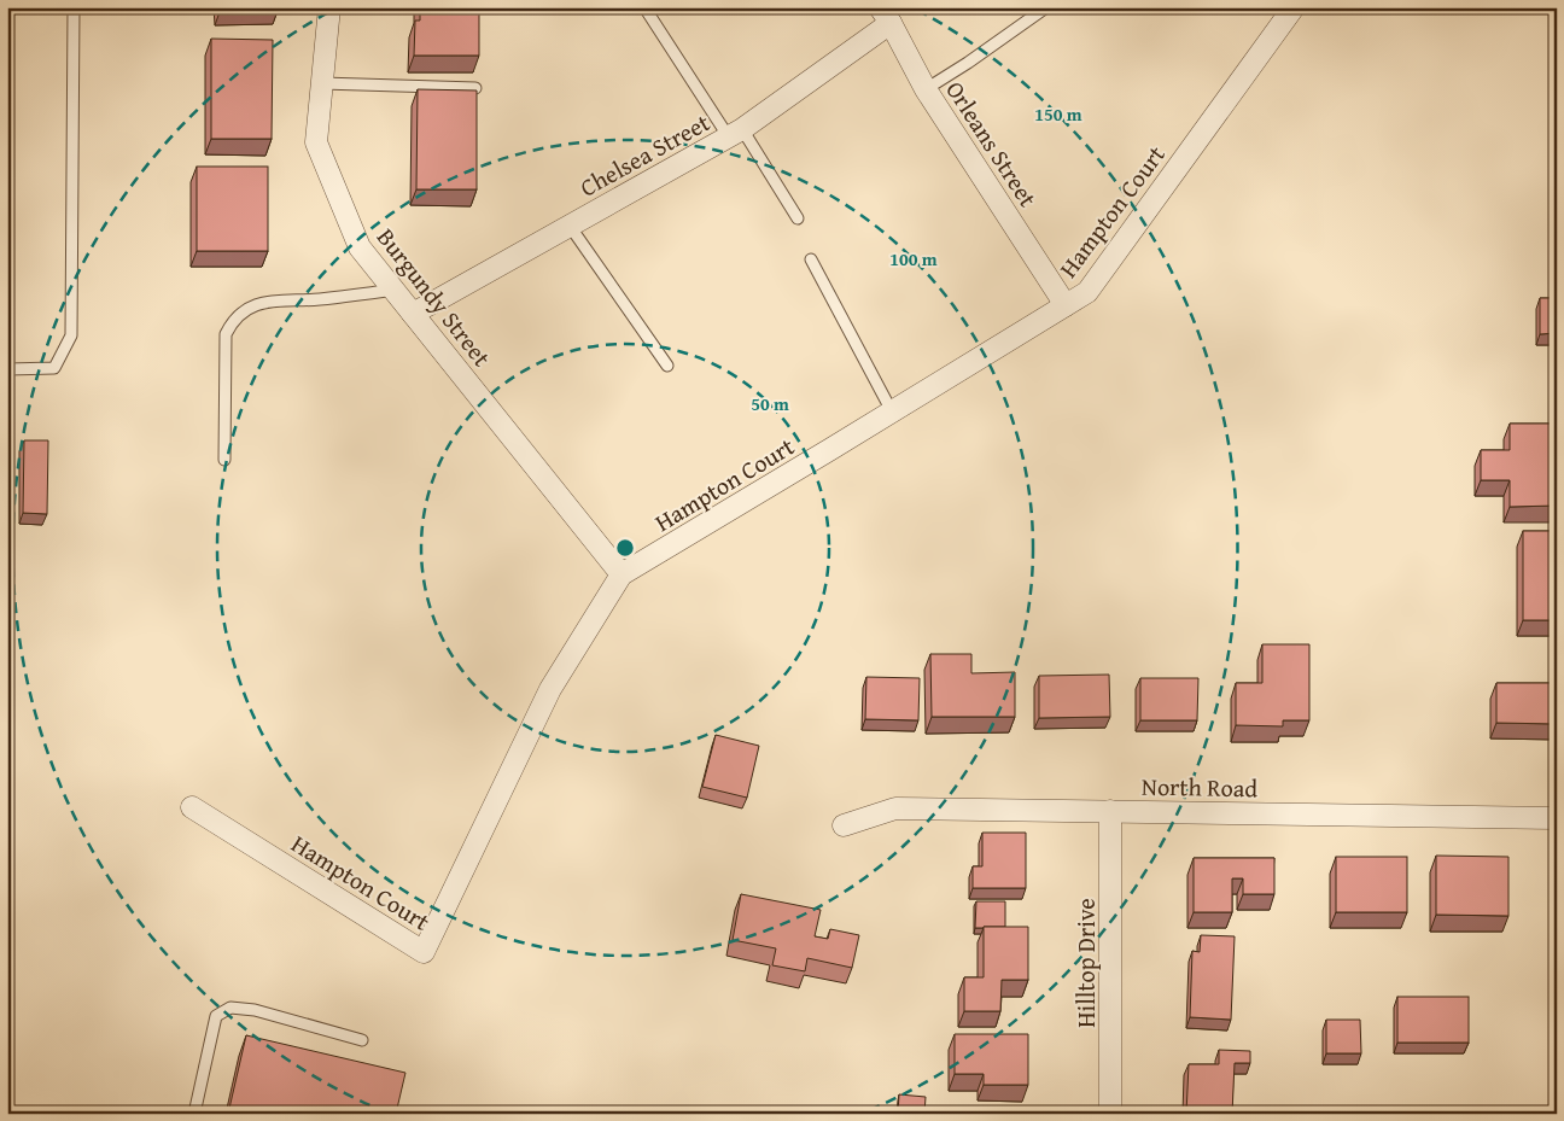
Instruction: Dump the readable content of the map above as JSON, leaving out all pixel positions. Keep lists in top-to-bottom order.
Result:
{
  "streets": {
    "street": [
      "Orleans Street",
      "Chelsea Street",
      "Hampton Court",
      "Burgundy Street",
      "North Road",
      "Hilltop Drive"
    ]
  },
  "crossings": [
    ["Orleans Street", "Chelsea Street"],
    ["Orleans Street", "Hampton Court"],
    ["Chelsea Street", "Burgundy Street"],
    ["Hampton Court", "Burgundy Street"],
    ["North Road", "Hilltop Drive"]
  ],
  "rings": ["150 m", "100 m", "50 m"]
}
